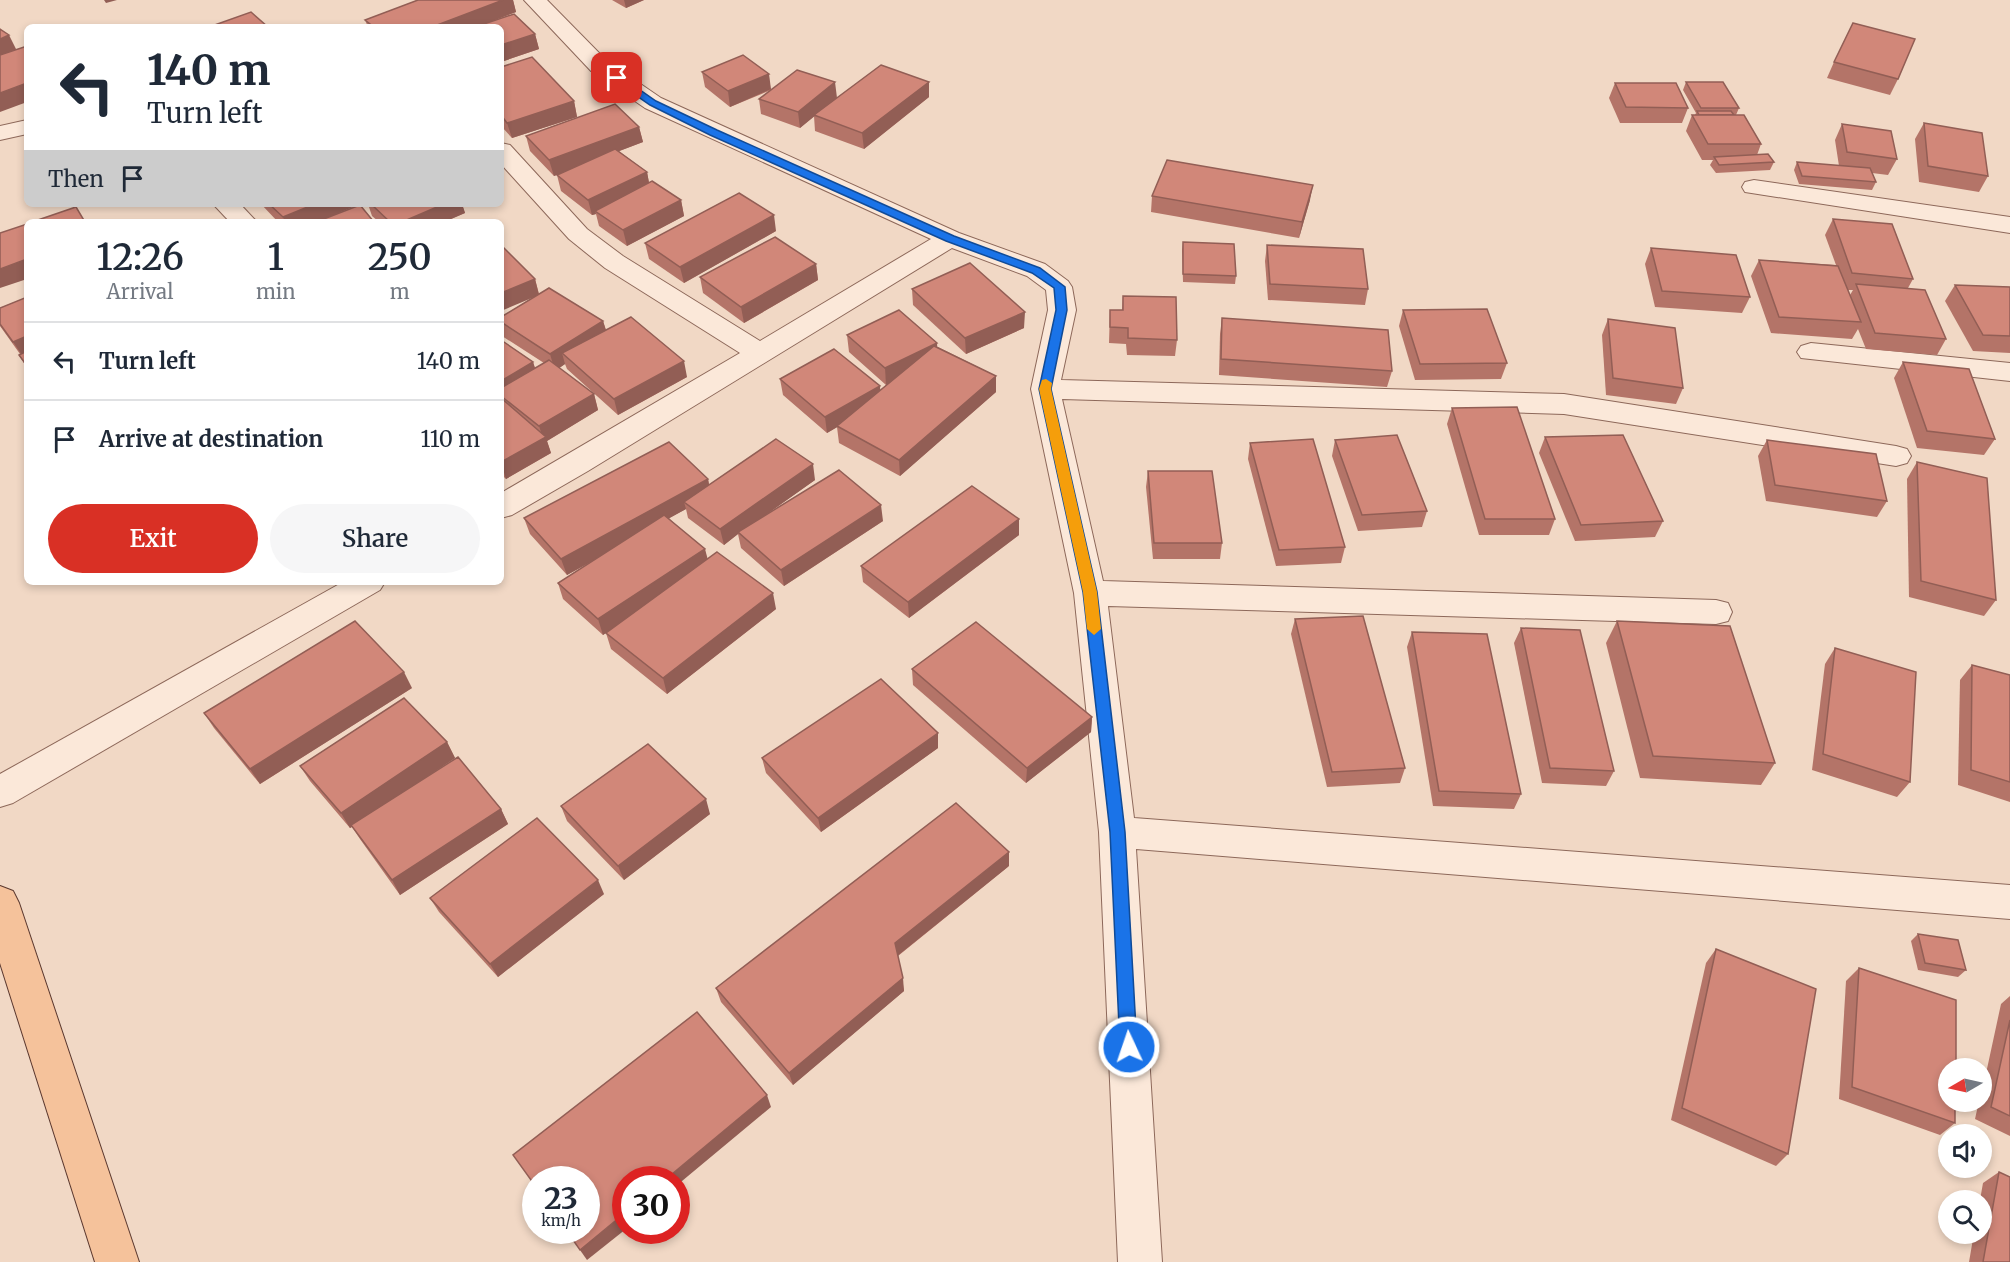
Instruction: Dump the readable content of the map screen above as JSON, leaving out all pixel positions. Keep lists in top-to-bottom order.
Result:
{
  "north": "left",
  "page": {
    "turn": ["140 m", "Turn left"],
    "then": "Then",
    "eta": [
      "12:26",
      "Arrival",
      "1",
      "min",
      "250",
      "m"
    ],
    "list": [
      {
        "name": "Turn left",
        "value": "140 m"
      },
      {
        "name": "Arrive at destination",
        "value": "110 m"
      }
    ],
    "buttons": ["Exit", "Share"],
    "speed": "23 km/h",
    "limit": "30"
  }
}
